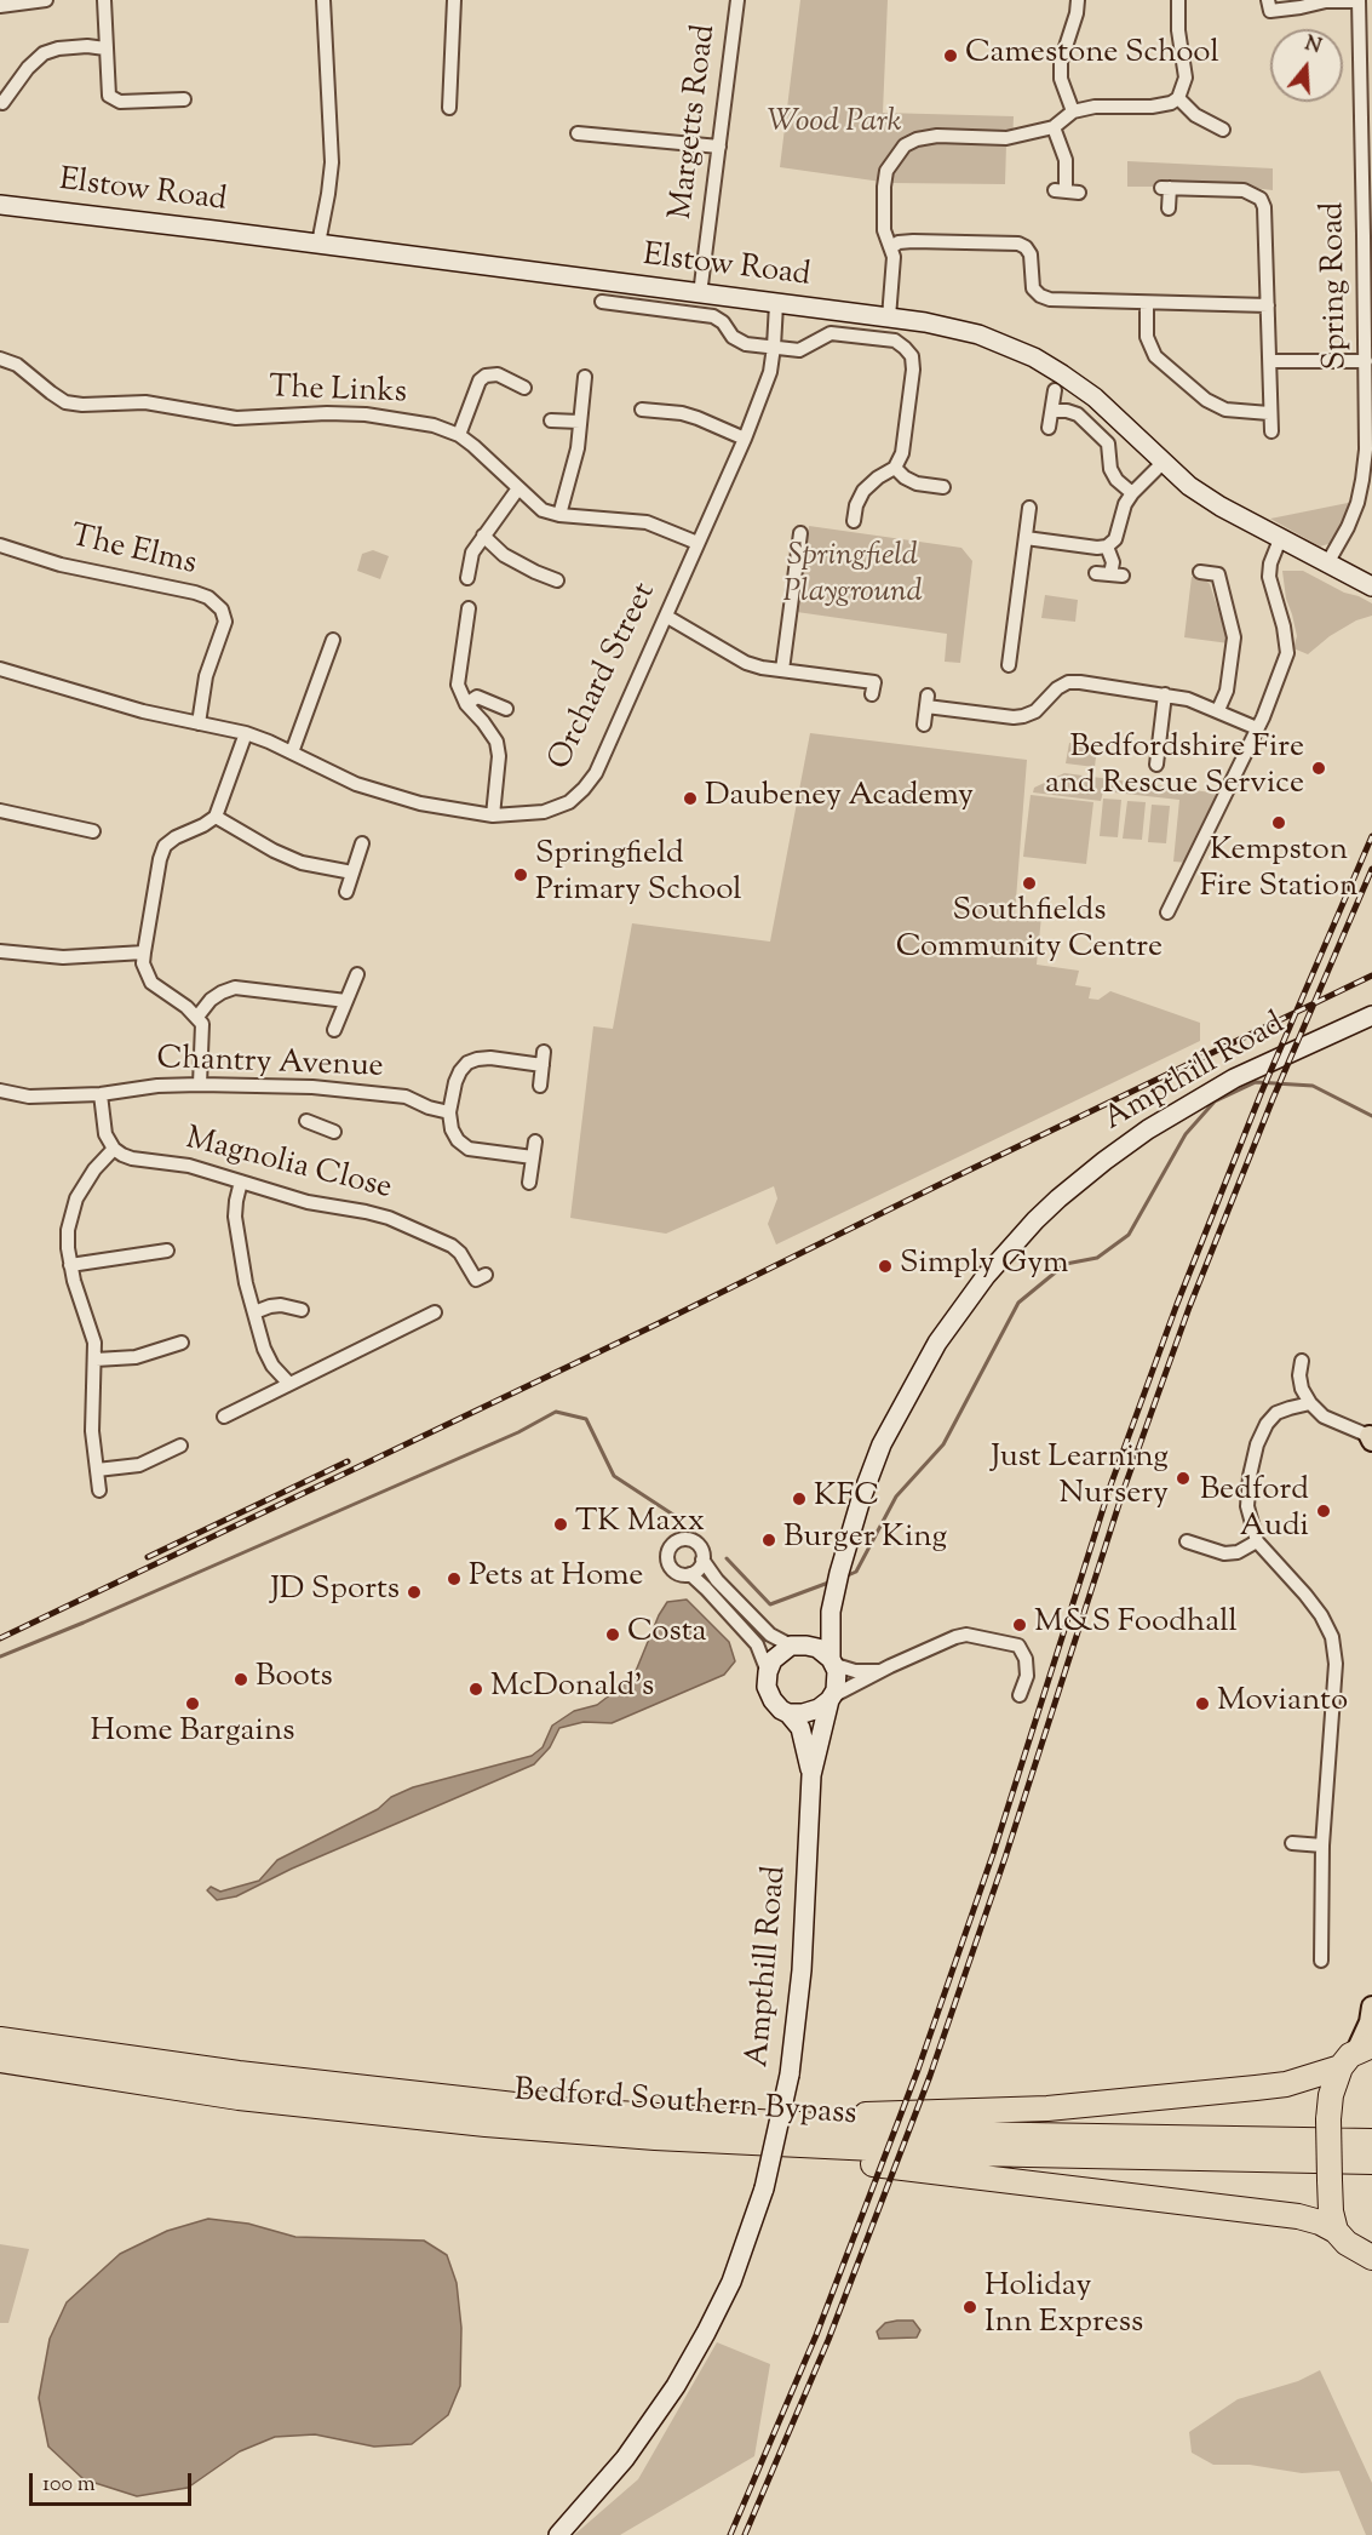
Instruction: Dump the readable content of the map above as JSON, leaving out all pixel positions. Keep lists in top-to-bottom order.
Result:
{
  "streets": {
    "highway": ["Bedford Southern Bypass"],
    "main road": ["Elstow Road", "Ampthill Road"],
    "street": [
      "Margetts Road",
      "Spring Road",
      "The Links",
      "The Elms",
      "Orchard Street",
      "Chantry Avenue",
      "Magnolia Close"
    ]
  },
  "crossings": [
    ["Margetts Road", "Elstow Road"],
    ["Elstow Road", "Spring Road"],
    ["Elstow Road", "Orchard Street"],
    ["The Links", "Orchard Street"],
    ["The Elms", "Orchard Street"]
  ],
  "parks": ["Wood Park", "Springfield Playground"],
  "places": [
    "Camestone School",
    "Bedfordshire Fire and Rescue Service",
    "Daubeney Academy",
    "Kempston Fire Station",
    "Springfield Primary School",
    "Southfields Community Centre",
    "Simply Gym",
    "Just Learning Nursery",
    "KFC",
    "Bedford Audi",
    "TK Maxx",
    "Burger King",
    "Pets at Home",
    "JD Sports",
    "M&S Foodhall",
    "Costa",
    "Boots",
    "McDonald's",
    "Home Bargains",
    "Movianto",
    "Holiday Inn Express"
  ],
  "scale_bar": "100 m",
  "north": "top"
}
